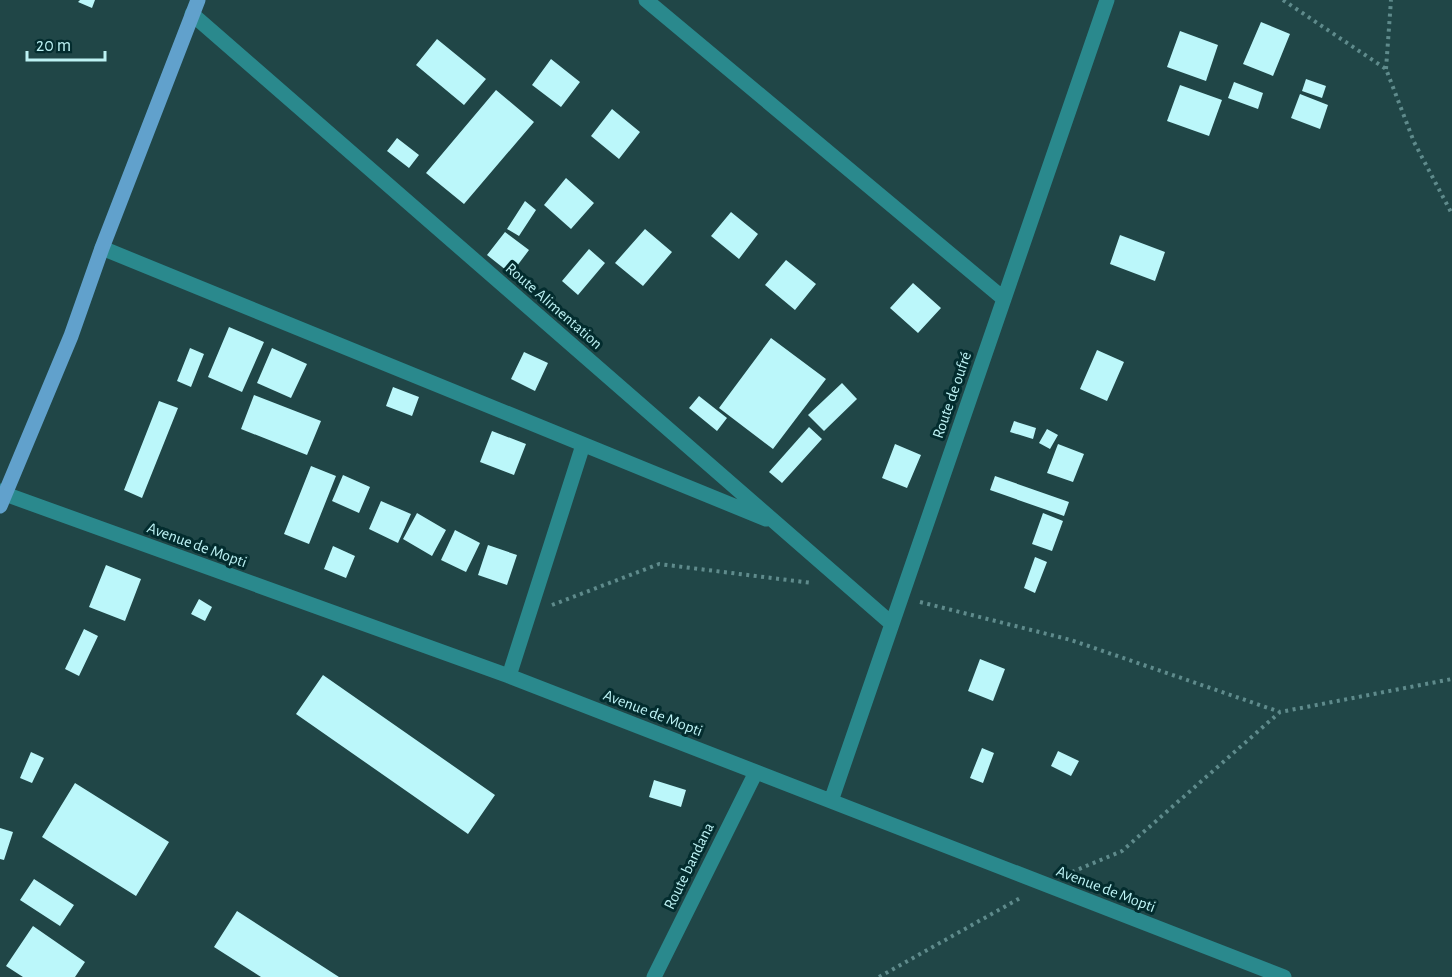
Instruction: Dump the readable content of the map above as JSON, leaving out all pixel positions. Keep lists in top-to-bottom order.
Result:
{
  "streets": {
    "main road": ["Avenue de Mopti"],
    "street": ["Route Alimentation", "Route de oufré", "Route bandana"]
  },
  "crossings": [
    ["Route Alimentation", "Route de oufré"],
    ["Route Alimentation", "Avenue de Mopti"],
    ["Route de oufré", "Avenue de Mopti"],
    ["Avenue de Mopti", "Route bandana"]
  ],
  "scale_bar": "20 m"
}
